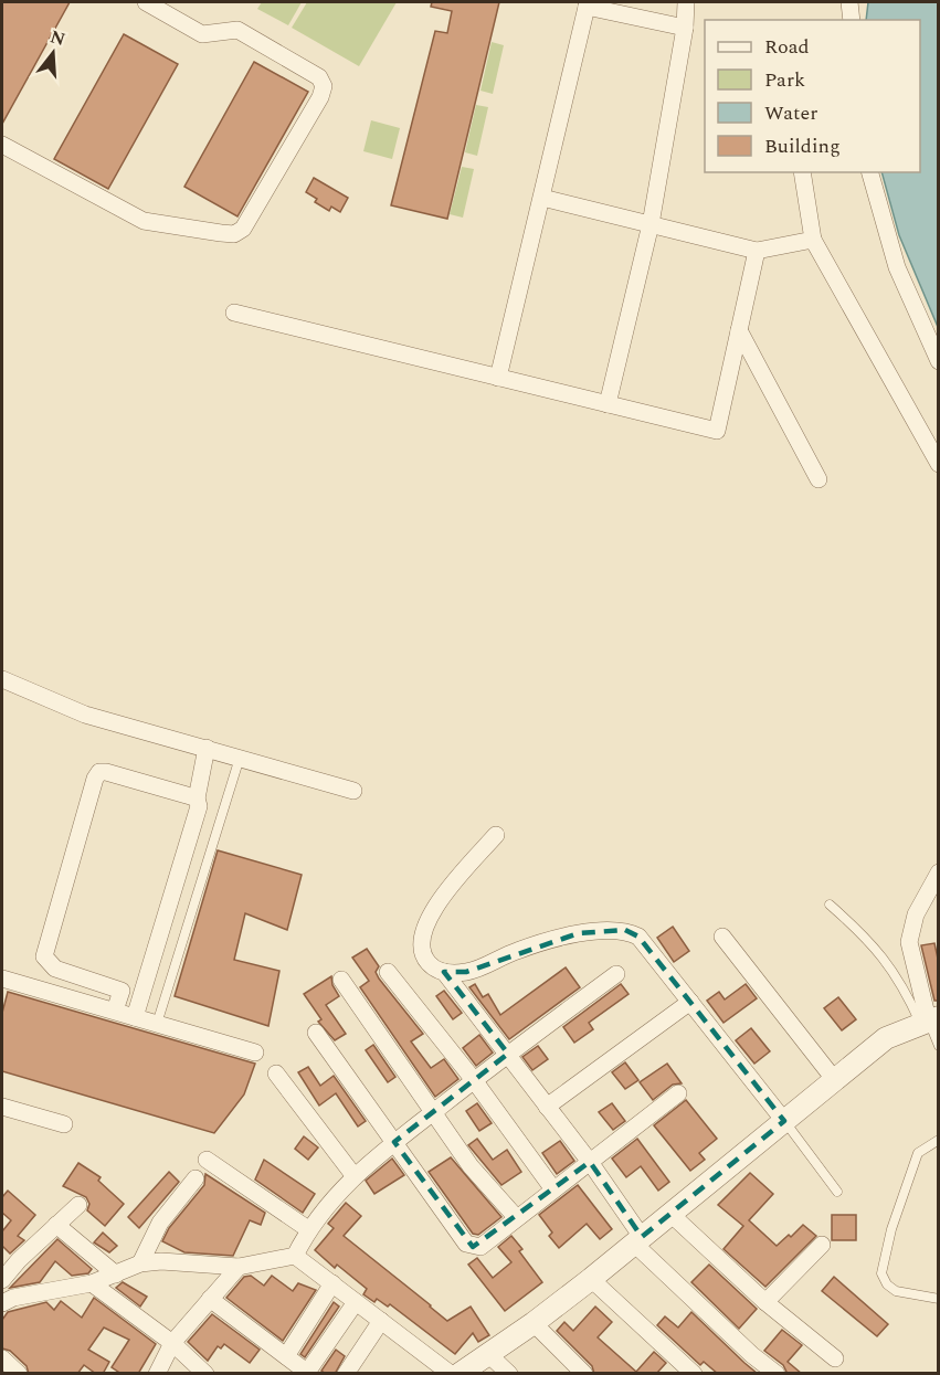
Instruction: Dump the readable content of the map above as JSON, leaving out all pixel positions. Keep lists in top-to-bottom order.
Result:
{
  "legend": [
    "Road",
    "Park",
    "Water",
    "Building"
  ],
  "north": "top"
}
